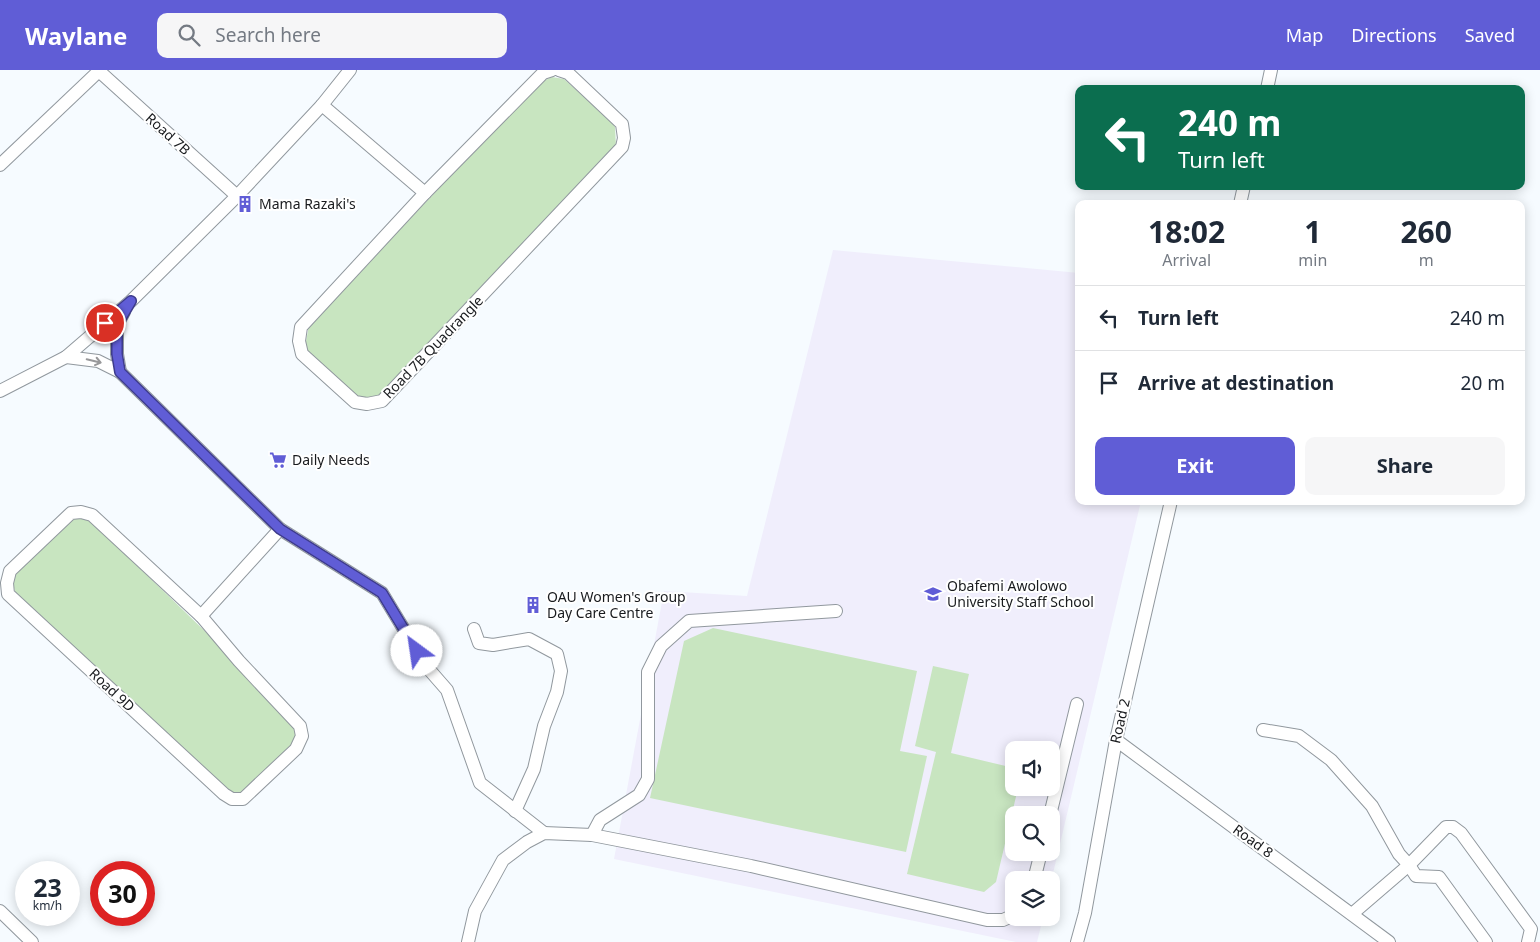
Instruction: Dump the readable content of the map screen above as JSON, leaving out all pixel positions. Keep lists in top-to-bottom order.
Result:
{
  "streets": {
    "street": [
      "Road 7B",
      "Road 7B Quadrangle",
      "Road 9D",
      "Road 2",
      "Road 8"
    ]
  },
  "crossings": [
    ["Road 2", "Road 8"]
  ],
  "places": {
    "building": ["Mama Razaki's", "OAU Women's Group Day Care Centre"],
    "supermarket": ["Daily Needs"],
    "school or university": ["Obafemi Awolowo University Staff School"]
  },
  "page": {
    "header": "Waylane",
    "search": "Search here",
    "nav": ["Map", "Directions", "Saved"],
    "turn": ["240 m", "Turn left"],
    "eta": [
      "18:02",
      "Arrival",
      "1",
      "min",
      "260",
      "m"
    ],
    "list": [
      {
        "name": "Turn left",
        "value": "240 m"
      },
      {
        "name": "Arrive at destination",
        "value": "20 m"
      }
    ],
    "buttons": ["Exit", "Share"],
    "speed": "23 km/h",
    "limit": "30"
  }
}
